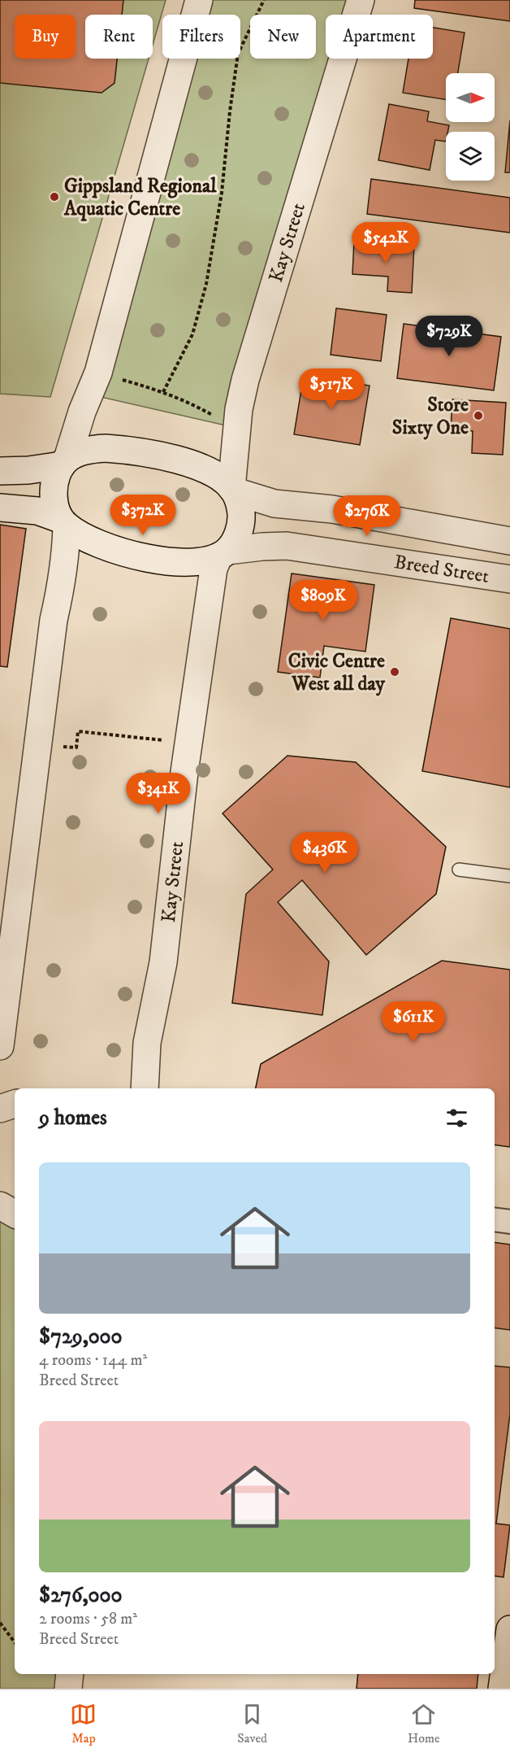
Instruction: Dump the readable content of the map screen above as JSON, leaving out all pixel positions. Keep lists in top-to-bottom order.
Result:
{
  "streets": {
    "street": ["Kay Street", "Breed Street"]
  },
  "crossings": [
    ["Kay Street", "Breed Street"]
  ],
  "places": ["Gippsland Regional Aquatic Centre", "Store Sixty One", "Civic Centre West all day"],
  "north": "right",
  "page": {
    "chip": [
      "Buy",
      "Rent",
      "Filters",
      "New",
      "Apartment"
    ],
    "price": [
      "$542K",
      "$729K",
      "$517K",
      "$372K",
      "$276K",
      "$809K",
      "$341K",
      "$436K",
      "$611K"
    ],
    "heading": "9 homes",
    "list": [
      {
        "name": "$729,000",
        "note": "4 rooms · 144 m² · Breed Street"
      },
      {
        "name": "$276,000",
        "note": "2 rooms · 58 m² · Breed Street"
      }
    ],
    "tabs": ["Map", "Saved", "Home"]
  }
}
